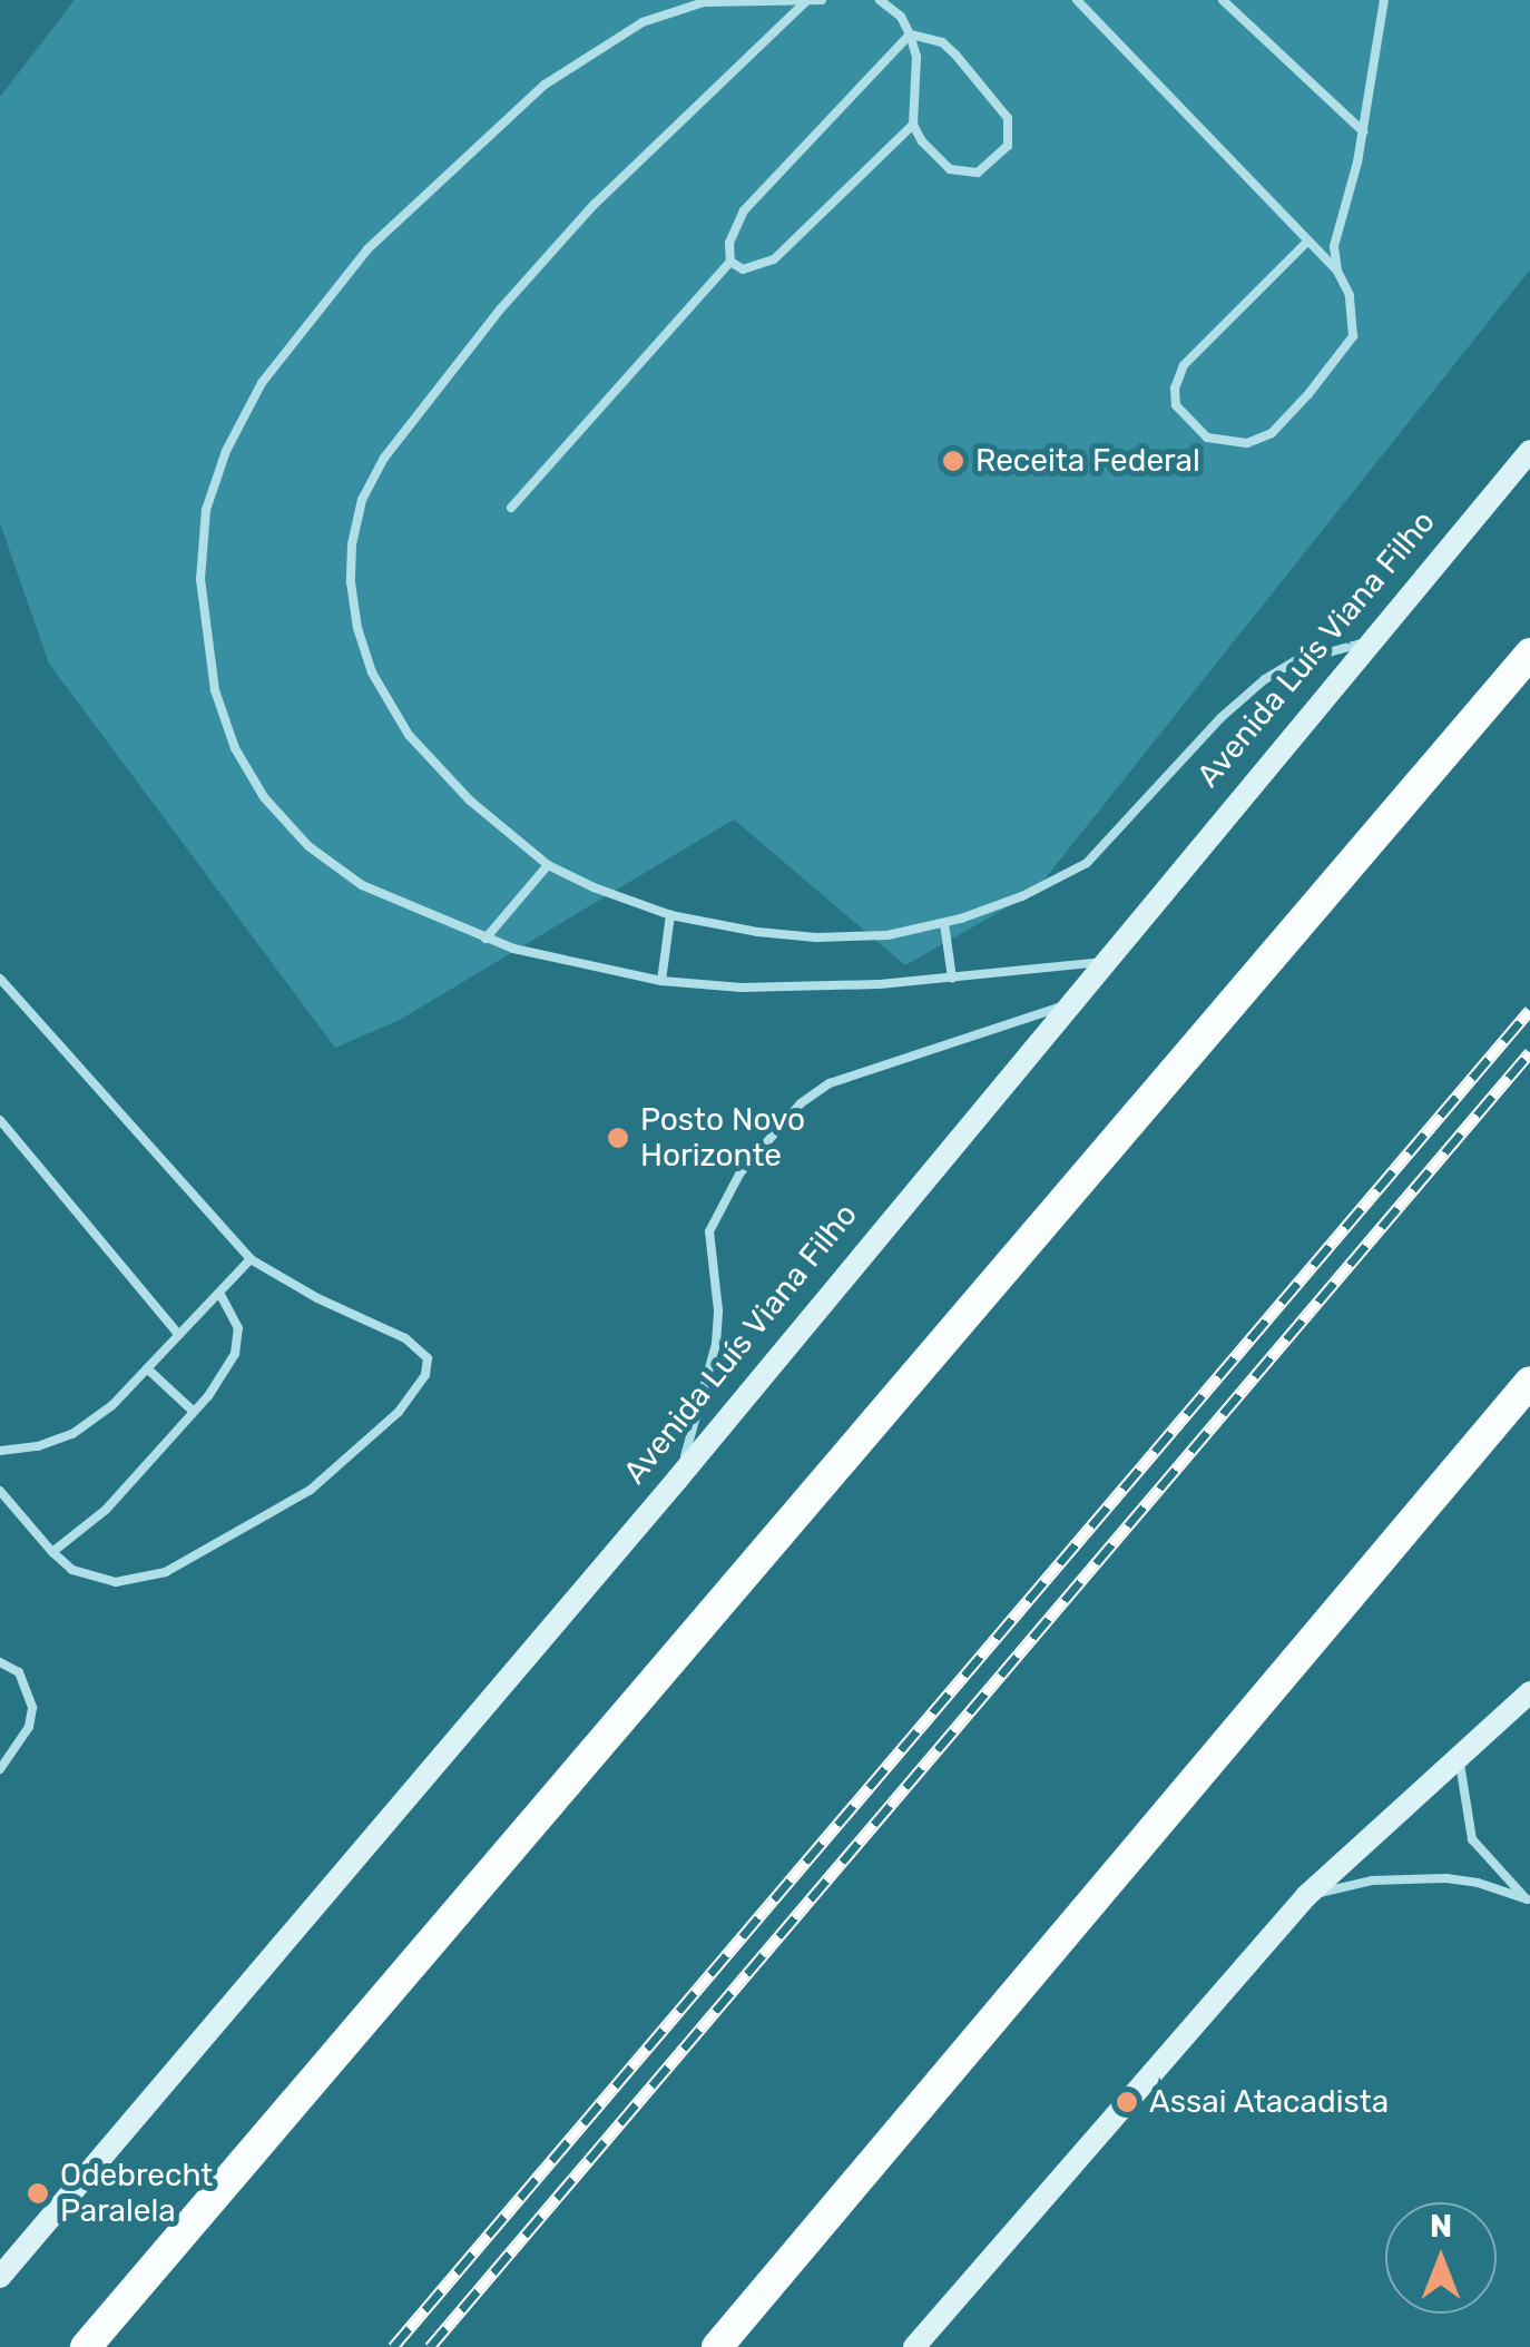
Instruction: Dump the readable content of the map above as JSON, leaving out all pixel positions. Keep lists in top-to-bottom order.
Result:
{
  "streets": {
    "main road": ["Avenida Luís Viana Filho"]
  },
  "places": [
    "Receita Federal",
    "Posto Novo Horizonte",
    "Assai Atacadista",
    "Odebrecht Paralela"
  ],
  "north": "top"
}
